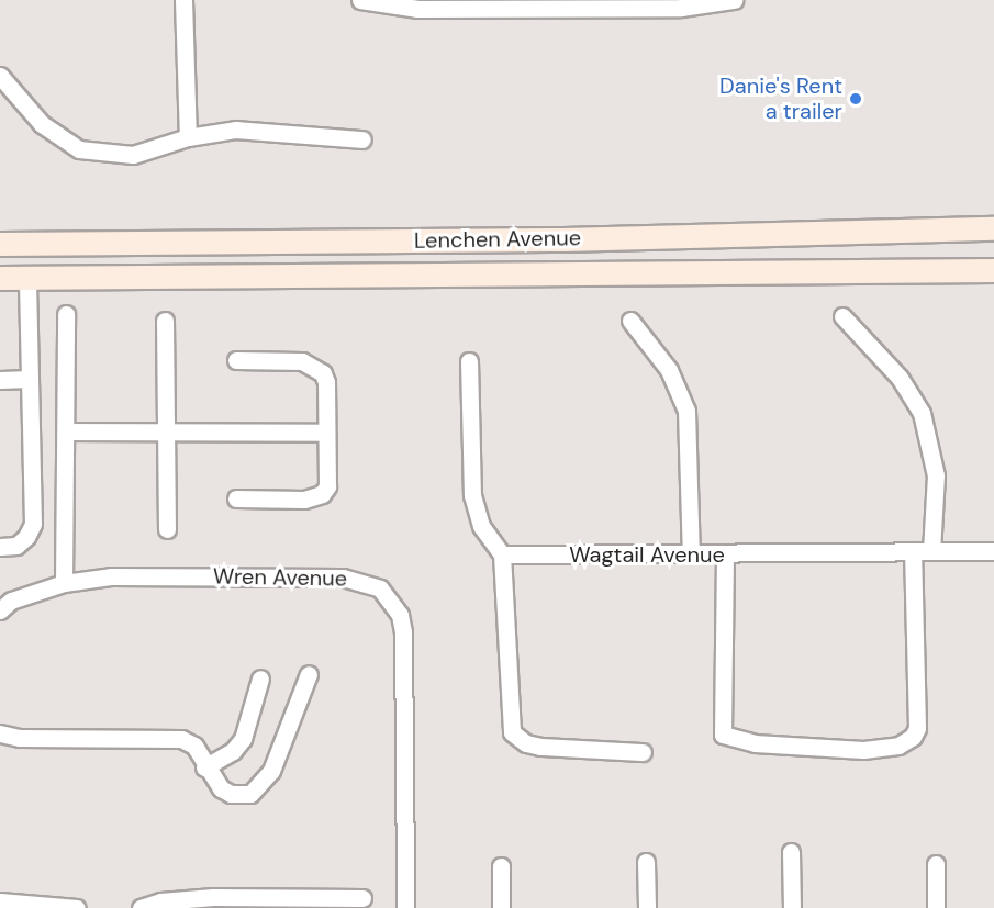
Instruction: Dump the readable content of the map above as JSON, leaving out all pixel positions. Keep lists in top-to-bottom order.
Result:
{
  "streets": {
    "main road": ["Lenchen Avenue"],
    "street": ["Wagtail Avenue", "Wren Avenue"]
  },
  "places": ["Danie's Rent a trailer"]
}
